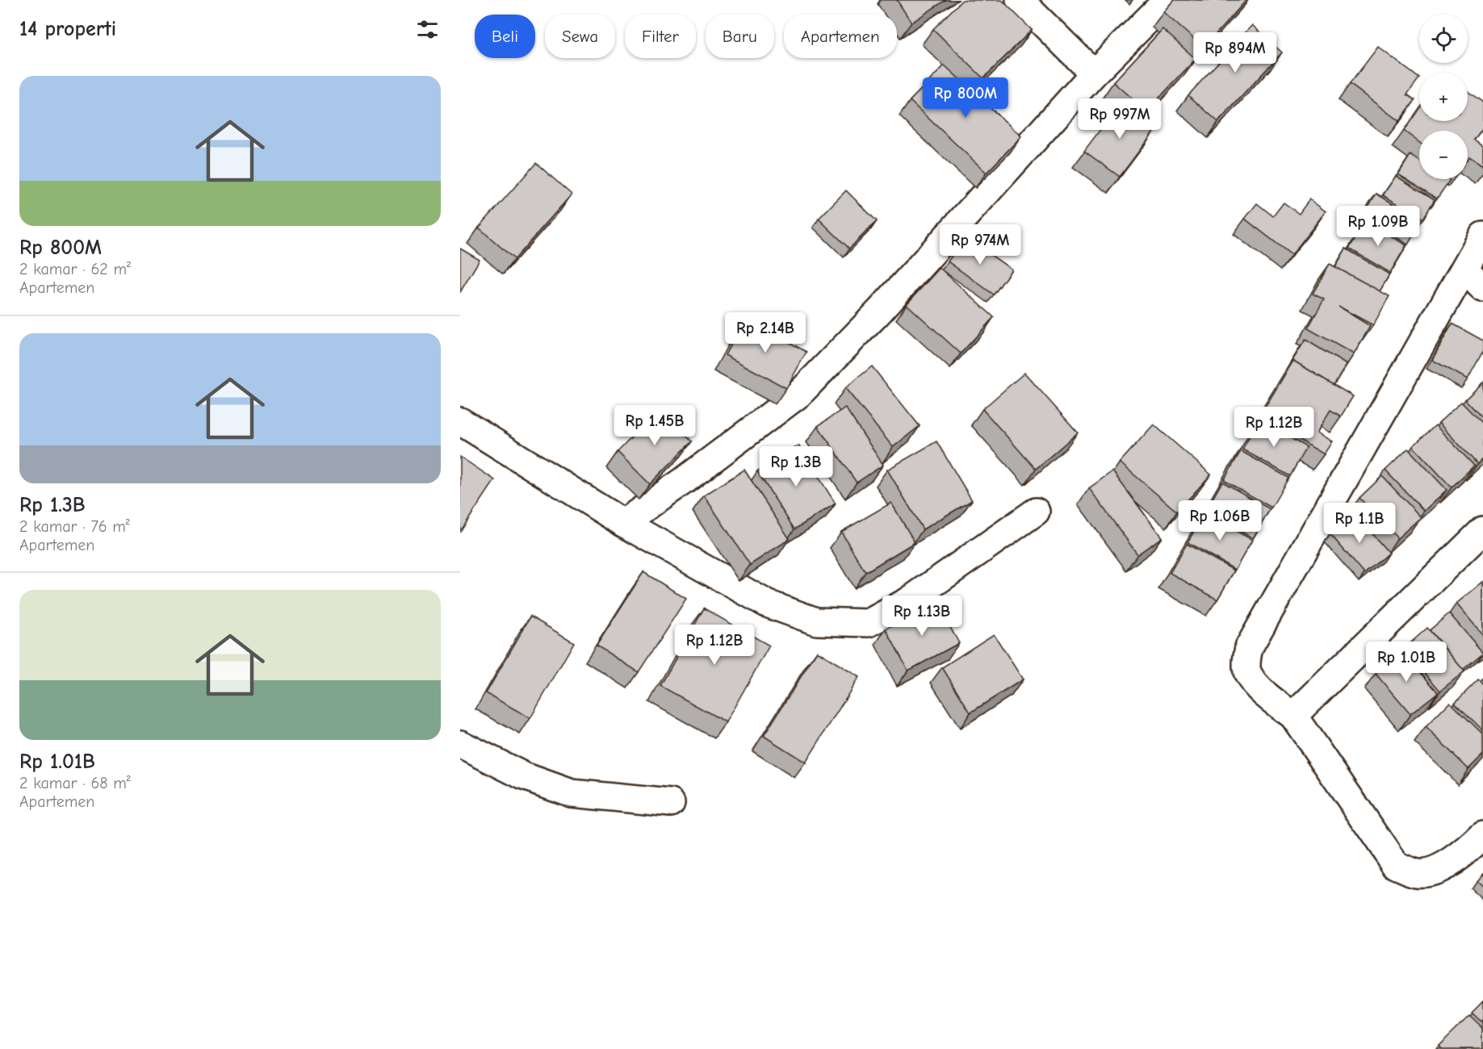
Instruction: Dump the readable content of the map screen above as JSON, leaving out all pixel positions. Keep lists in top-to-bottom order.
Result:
{
  "page": {
    "heading": "14 properti",
    "map_buttons": ["+", "−"],
    "chip": [
      "Beli",
      "Sewa",
      "Filter",
      "Baru",
      "Apartemen"
    ],
    "price": [
      "Rp 894M",
      "Rp 800M",
      "Rp 997M",
      "Rp 1.09B",
      "Rp 974M",
      "Rp 2.14B",
      "Rp 1.45B",
      "Rp 1.12B",
      "Rp 1.3B",
      "Rp 1.06B",
      "Rp 1.1B",
      "Rp 1.13B",
      "Rp 1.12B",
      "Rp 1.01B"
    ],
    "list": [
      {
        "name": "Rp 800M",
        "note": "2 kamar · 62 m² · Apartemen"
      },
      {
        "name": "Rp 1.3B",
        "note": "2 kamar · 76 m² · Apartemen"
      },
      {
        "name": "Rp 1.01B",
        "note": "2 kamar · 68 m² · Apartemen"
      }
    ]
  }
}
